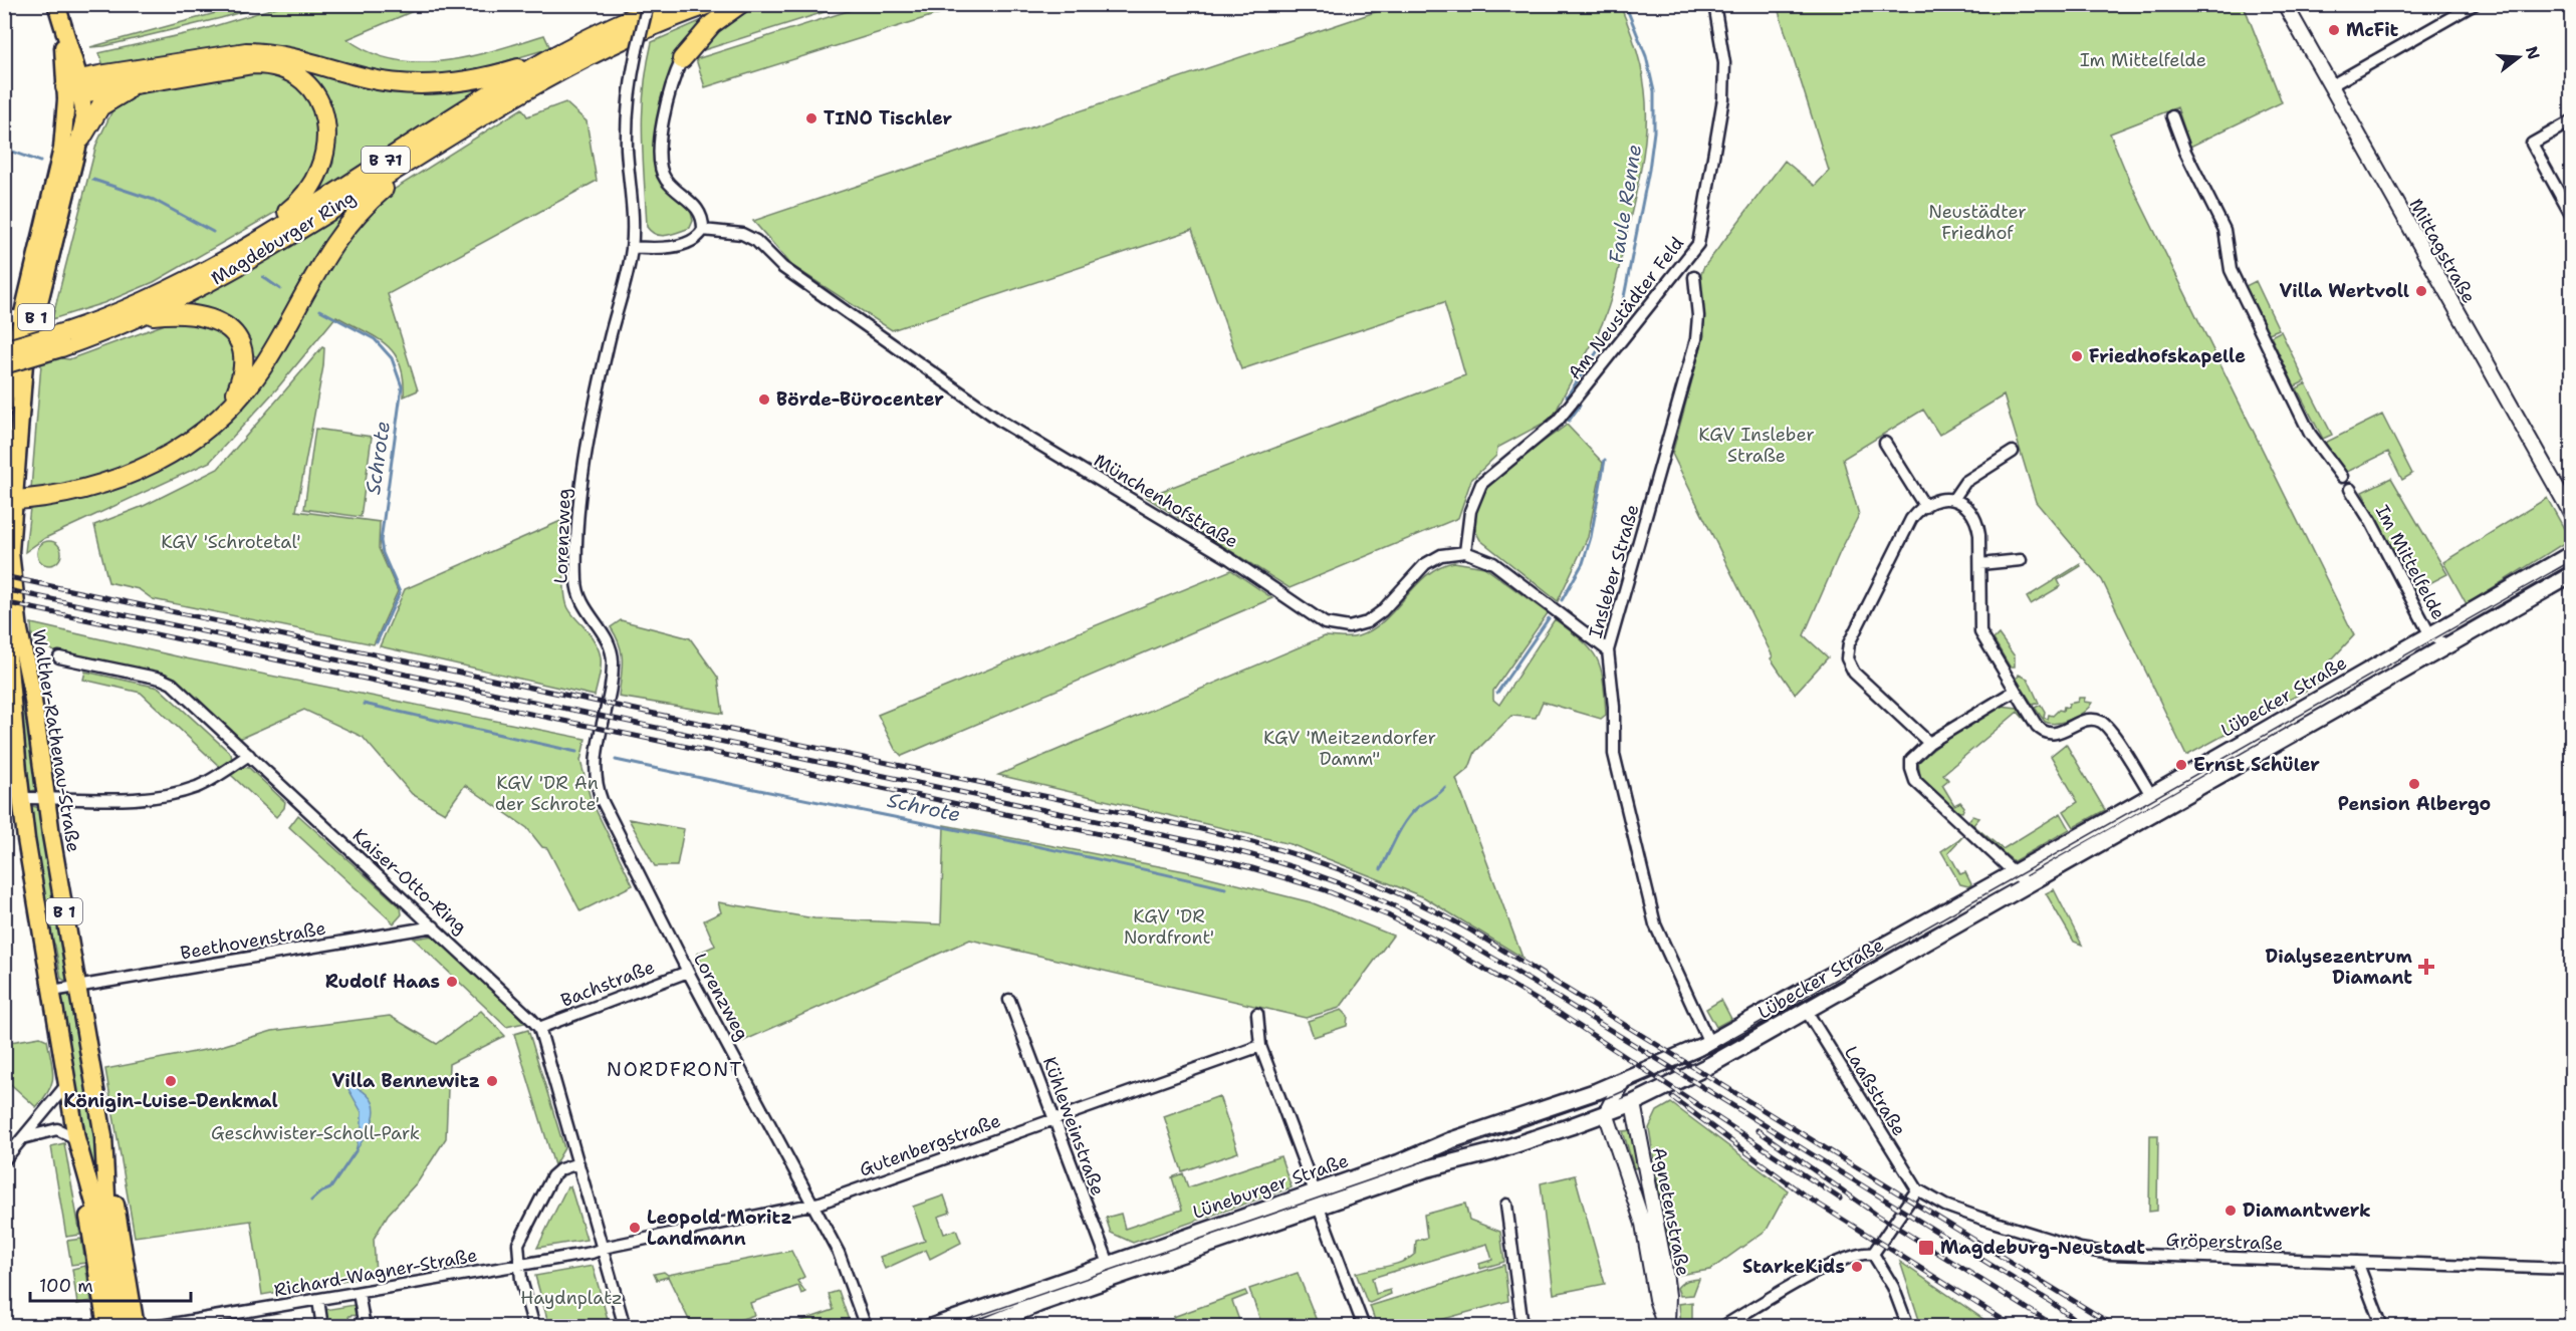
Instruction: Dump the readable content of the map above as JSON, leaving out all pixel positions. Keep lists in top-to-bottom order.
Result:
{
  "streets": {
    "highway": ["B 71", "Magdeburger Ring"],
    "main road": [
      "B 1",
      "Lübecker Straße",
      "Walther-Rathenau-Straße",
      "Lüneburger Straße"
    ],
    "street": [
      "Mittagstraße",
      "Am Neustädter Feld",
      "Münchenhofstraße",
      "Lorenzweg",
      "Im Mittelfelde",
      "Insleber Straße",
      "Kaiser-Otto-Ring",
      "Beethovenstraße",
      "Bachstraße",
      "Laaßstraße",
      "Kühleweinstraße",
      "Gutenbergstraße",
      "Agnetenstraße",
      "Gröperstraße",
      "Richard-Wagner-Straße"
    ]
  },
  "crossings": [
    ["Am Neustädter Feld", "Münchenhofstraße"],
    ["B 1", "Walther-Rathenau-Straße"],
    ["Lorenzweg", "Bachstraße"],
    ["Lorenzweg", "Gutenbergstraße"],
    ["Im Mittelfelde", "Lübecker Straße"],
    ["Insleber Straße", "Lübecker Straße"],
    ["Lübecker Straße", "Laaßstraße"],
    ["Lübecker Straße", "Lüneburger Straße"],
    ["Lübecker Straße", "Agnetenstraße"],
    ["Walther-Rathenau-Straße", "Beethovenstraße"],
    ["Kaiser-Otto-Ring", "Beethovenstraße"],
    ["Kaiser-Otto-Ring", "Bachstraße"],
    ["Kaiser-Otto-Ring", "Gutenbergstraße"],
    ["Kaiser-Otto-Ring", "Richard-Wagner-Straße"],
    ["Laaßstraße", "Gröperstraße"],
    ["Kühleweinstraße", "Gutenbergstraße"],
    ["Kühleweinstraße", "Lüneburger Straße"],
    ["Gutenbergstraße", "Richard-Wagner-Straße"],
    ["Lüneburger Straße", "Agnetenstraße"]
  ],
  "districts": ["NORDFRONT"],
  "water": ["Faule Renne", "Schrote"],
  "parks": [
    "Im Mittelfelde",
    "Neustädter Friedhof",
    "KGV Insleber Straße",
    "KGV 'Schrotetal'",
    "KGV 'Meitzendorfer Damm\"",
    "KGV 'DR An der Schrote'",
    "KGV 'DR Nordfront'",
    "Geschwister-Scholl-Park",
    "Haydnplatz"
  ],
  "places": {
    "other": [
      "McFit",
      "TINO Tischler",
      "Villa Wertvoll",
      "Friedhofskapelle",
      "Börde-Bürocenter",
      "Ernst Schüler",
      "Pension Albergo",
      "Rudolf Haas",
      "Königin-Luise-Denkmal",
      "Villa Bennewitz",
      "Diamantwerk",
      "Leopold Moritz Landmann",
      "StarkeKids"
    ],
    "health": ["Dialysezentrum Diamant"],
    "transit": ["Magdeburg-Neustadt"]
  },
  "scale_bar": "100 m",
  "north": "right"
}
